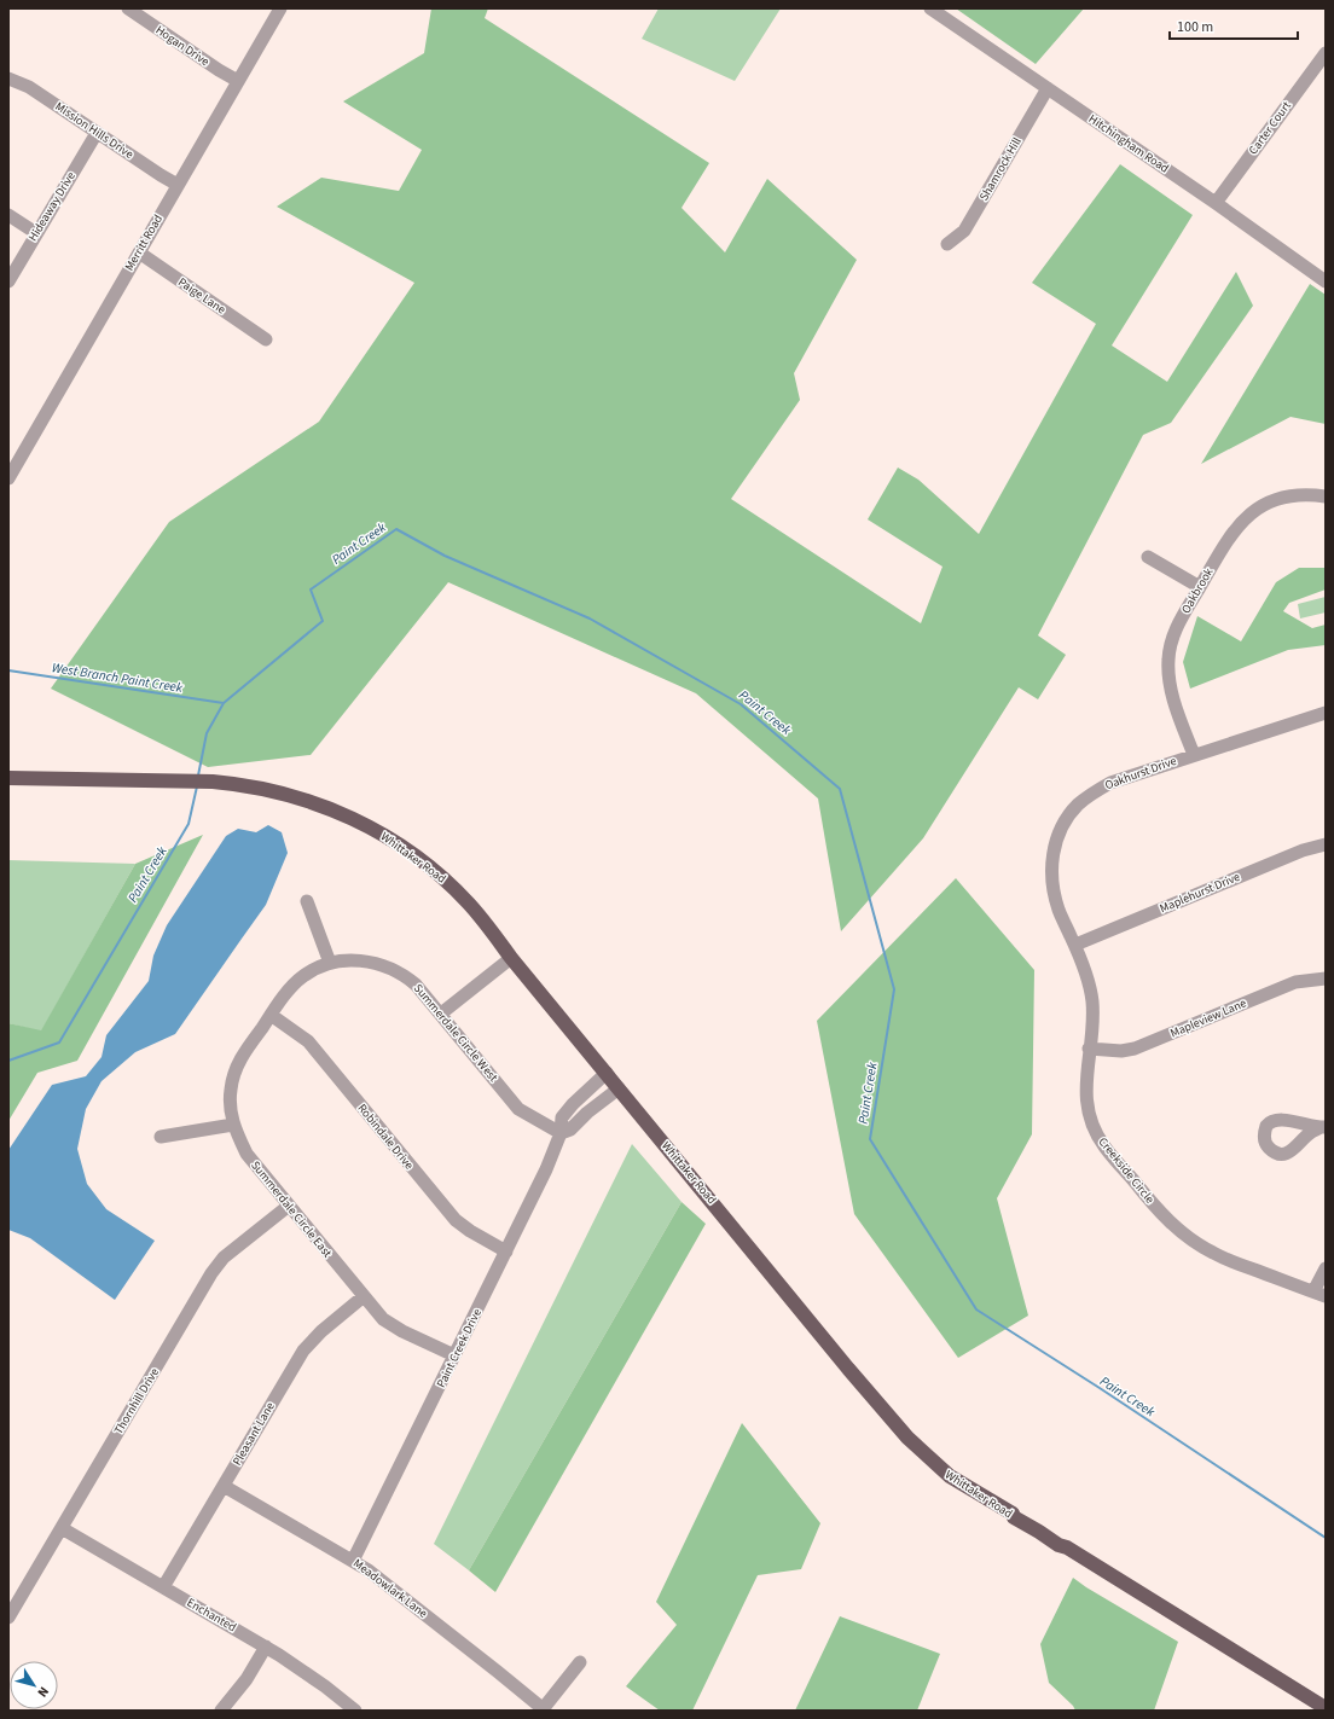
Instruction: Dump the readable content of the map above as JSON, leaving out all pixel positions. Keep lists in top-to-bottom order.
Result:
{
  "streets": {
    "main road": ["Whittaker Road"],
    "street": [
      "Hogan Drive",
      "Carter Court",
      "Mission Hills Drive",
      "Hitchingham Road",
      "Shamrock Hill",
      "Hideaway Drive",
      "Merritt Road",
      "Paige Lane",
      "Oakbrook",
      "Oakhurst Drive",
      "Maplehurst Drive",
      "Mapleview Lane",
      "Summerdale Circle West",
      "Robindale Drive",
      "Creekside Circle",
      "Summerdale Circle East",
      "Paint Creek Drive",
      "Thornhill Drive",
      "Pleasant Lane",
      "Meadowlark Lane",
      "Enchanted"
    ]
  },
  "crossings": [
    ["Hogan Drive", "Merritt Road"],
    ["Carter Court", "Hitchingham Road"],
    ["Mission Hills Drive", "Hideaway Drive"],
    ["Mission Hills Drive", "Merritt Road"],
    ["Hitchingham Road", "Shamrock Hill"],
    ["Merritt Road", "Paige Lane"],
    ["Oakbrook", "Oakhurst Drive"],
    ["Oakhurst Drive", "Maplehurst Drive"],
    ["Oakhurst Drive", "Creekside Circle"],
    ["Whittaker Road", "Paint Creek Drive"],
    ["Maplehurst Drive", "Creekside Circle"],
    ["Mapleview Lane", "Creekside Circle"],
    ["Summerdale Circle West", "Robindale Drive"],
    ["Summerdale Circle West", "Summerdale Circle East"],
    ["Summerdale Circle West", "Paint Creek Drive"],
    ["Robindale Drive", "Summerdale Circle East"],
    ["Robindale Drive", "Paint Creek Drive"],
    ["Summerdale Circle East", "Paint Creek Drive"],
    ["Summerdale Circle East", "Thornhill Drive"],
    ["Summerdale Circle East", "Pleasant Lane"],
    ["Paint Creek Drive", "Meadowlark Lane"],
    ["Thornhill Drive", "Enchanted"],
    ["Pleasant Lane", "Meadowlark Lane"],
    ["Pleasant Lane", "Enchanted"]
  ],
  "water": ["Paint Creek", "West Branch Paint Creek"],
  "scale_bar": "100 m",
  "north": "bottom right"
}
